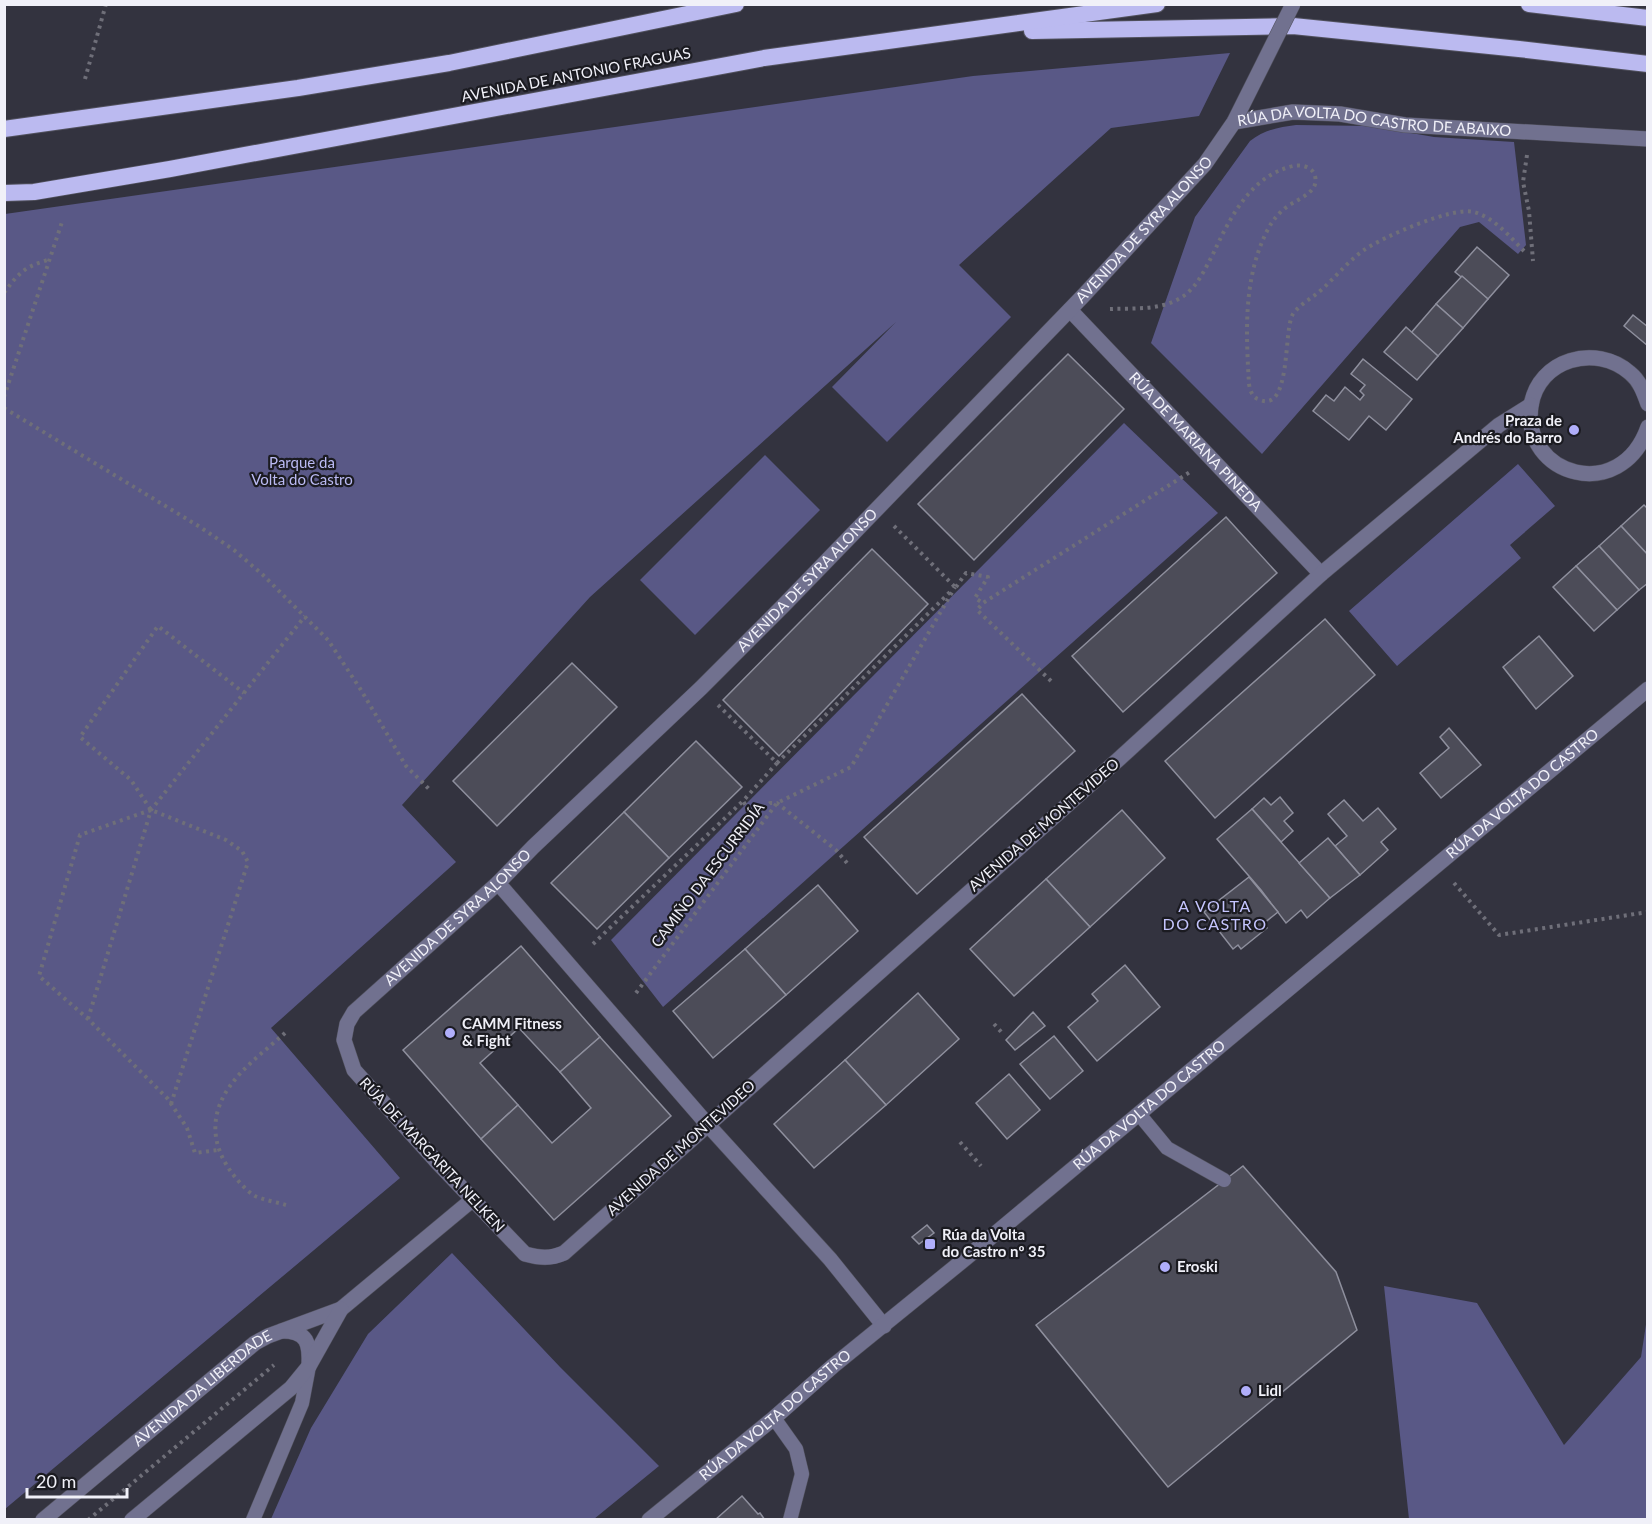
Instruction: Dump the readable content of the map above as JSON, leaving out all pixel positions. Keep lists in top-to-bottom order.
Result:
{
  "streets": {
    "highway": ["AVENIDA DE ANTONIO FRAGUAS"],
    "street": [
      "RÚA DA VOLTA DO CASTRO DE ABAIXO",
      "AVENIDA DE SYRA ALONSO",
      "RÚA DE MARIANA PINEDA",
      "RÚA DA VOLTA DO CASTRO",
      "AVENIDA DE MONTEVIDEO",
      "RÚA DE MARGARITA NELKEN",
      "AVENIDA DA LIBERDADE"
    ],
    "path": ["CAMIÑO DA ESCURRIDÍA"]
  },
  "crossings": [
    ["RÚA DA VOLTA DO CASTRO DE ABAIXO", "AVENIDA DE SYRA ALONSO"],
    ["AVENIDA DE SYRA ALONSO", "RÚA DE MARIANA PINEDA"],
    ["AVENIDA DE SYRA ALONSO", "RÚA DE MARGARITA NELKEN"],
    ["RÚA DE MARIANA PINEDA", "AVENIDA DE MONTEVIDEO"],
    ["AVENIDA DE MONTEVIDEO", "RÚA DE MARGARITA NELKEN"],
    ["RÚA DE MARGARITA NELKEN", "AVENIDA DA LIBERDADE"]
  ],
  "districts": ["A VOLTA DO CASTRO"],
  "parks": ["Parque da Volta do Castro"],
  "places": {
    "other": [
      "Praza de Andrés do Barro",
      "CAMM Fitness & Fight",
      "Eroski",
      "Lidl"
    ],
    "transit": ["Rúa da Volta do Castro nº 35"]
  },
  "scale_bar": "20 m"
}
